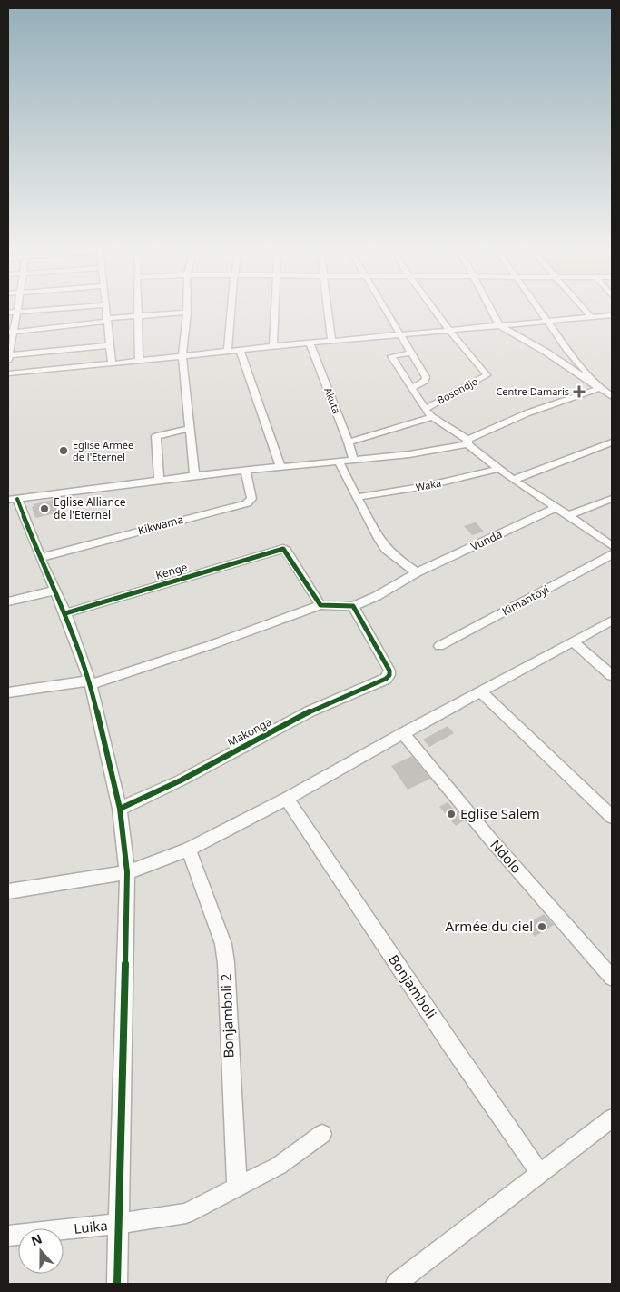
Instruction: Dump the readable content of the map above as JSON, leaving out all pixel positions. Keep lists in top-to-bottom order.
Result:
{
  "streets": {
    "street": [
      "Bosondjo",
      "Akuta",
      "Waka",
      "Kikwama",
      "Vunda",
      "Kenge",
      "Kimantoyi",
      "Makonga",
      "Ndolo",
      "Bonjamboli",
      "Bonjamboli 2",
      "Luika"
    ]
  },
  "crossings": [
    ["Vunda", "Makonga"],
    ["Bonjamboli 2", "Luika"]
  ],
  "places": {
    "health": ["Centre Damaris"],
    "other": [
      "Eglise Armée de l'Eternel",
      "Eglise Alliance de l'Eternel",
      "Eglise Salem",
      "Armée du ciel"
    ]
  },
  "north": "top"
}
